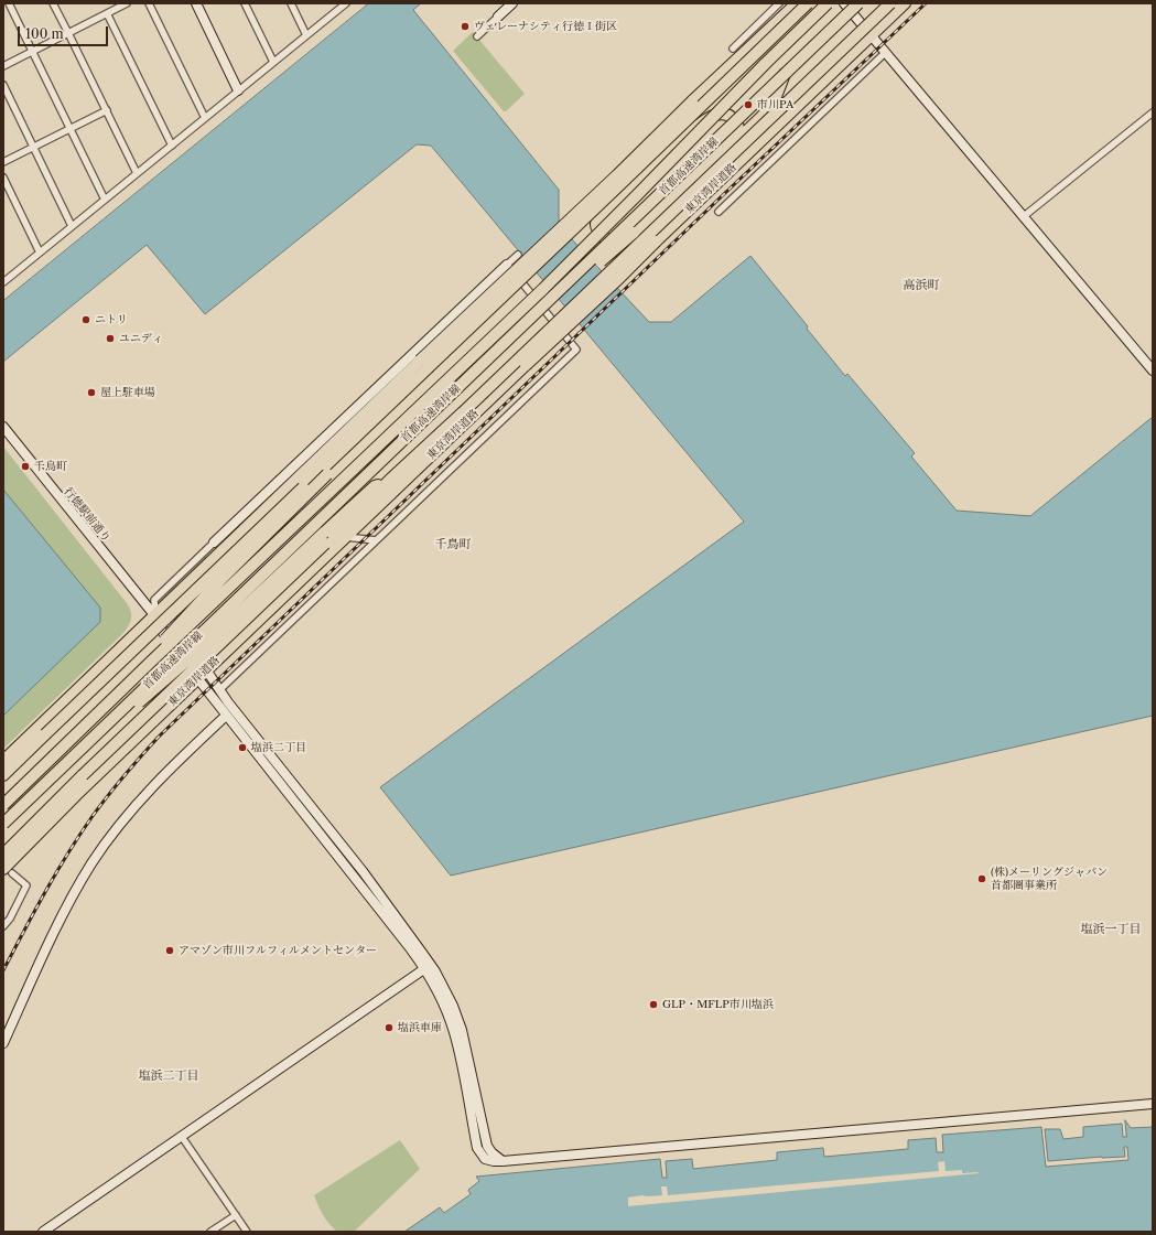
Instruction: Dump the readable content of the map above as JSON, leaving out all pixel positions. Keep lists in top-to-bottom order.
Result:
{
  "streets": {
    "highway": ["首都高速湾岸線", "東京湾岸道路"],
    "street": ["行徳駅前通り"]
  },
  "districts": [
    "高浜町",
    "千鳥町",
    "塩浜一丁目",
    "塩浜二丁目"
  ],
  "places": [
    "ヴェレーナシティ行徳Ⅰ街区",
    "市川PA",
    "ニトリ",
    "ユニディ",
    "屋上駐車場",
    "千鳥町",
    "塩浜二丁目",
    "(株)メーリングジャパン 首都圏事業所",
    "アマゾン市川フルフィルメントセンター",
    "GLP・MFLP市川塩浜",
    "塩浜車庫"
  ],
  "scale_bar": "100 m"
}
